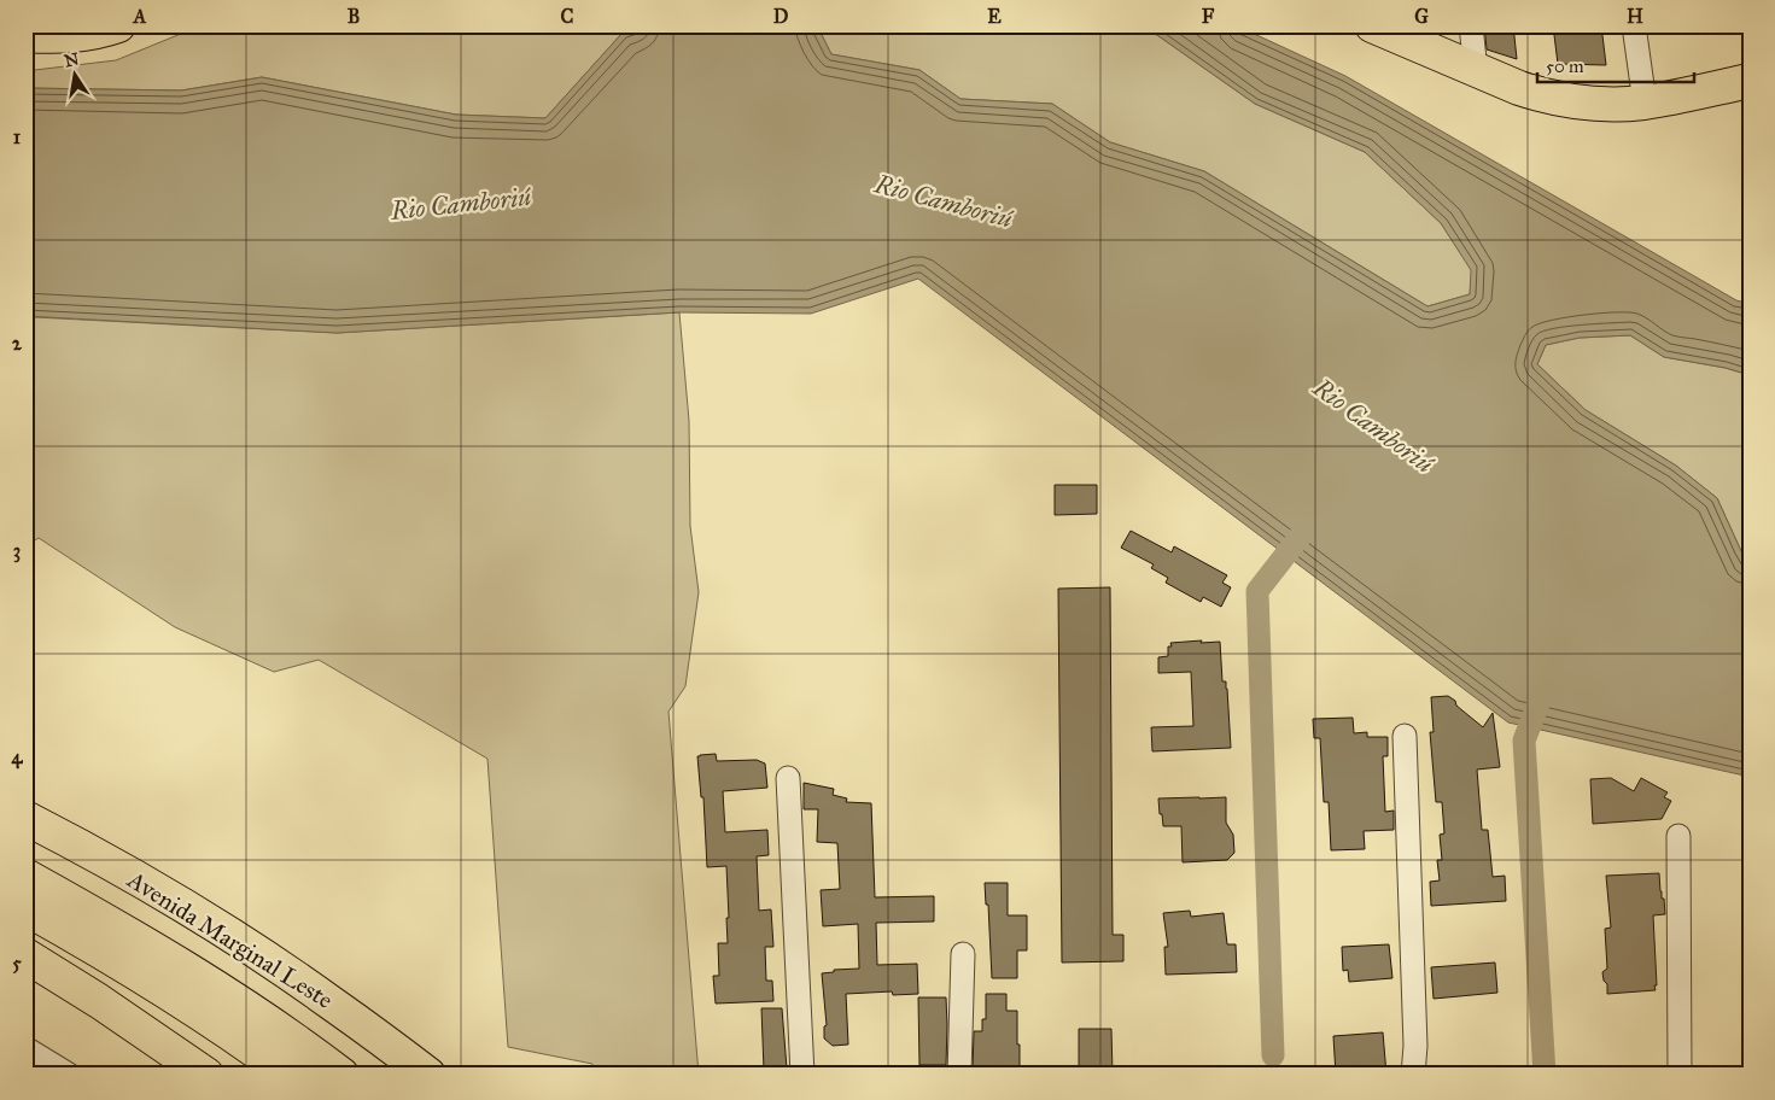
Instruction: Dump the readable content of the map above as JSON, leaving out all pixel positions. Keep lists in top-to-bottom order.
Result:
{
  "streets": {
    "main road": ["Avenida Marginal Leste"]
  },
  "water": ["Rio Camboriú"],
  "scale_bar": "50 m",
  "north": "top",
  "grid": {
    "columns": [
      "A",
      "B",
      "C",
      "D",
      "E",
      "F",
      "G",
      "H"
    ],
    "rows": [
      "1",
      "2",
      "3",
      "4",
      "5"
    ]
  }
}
